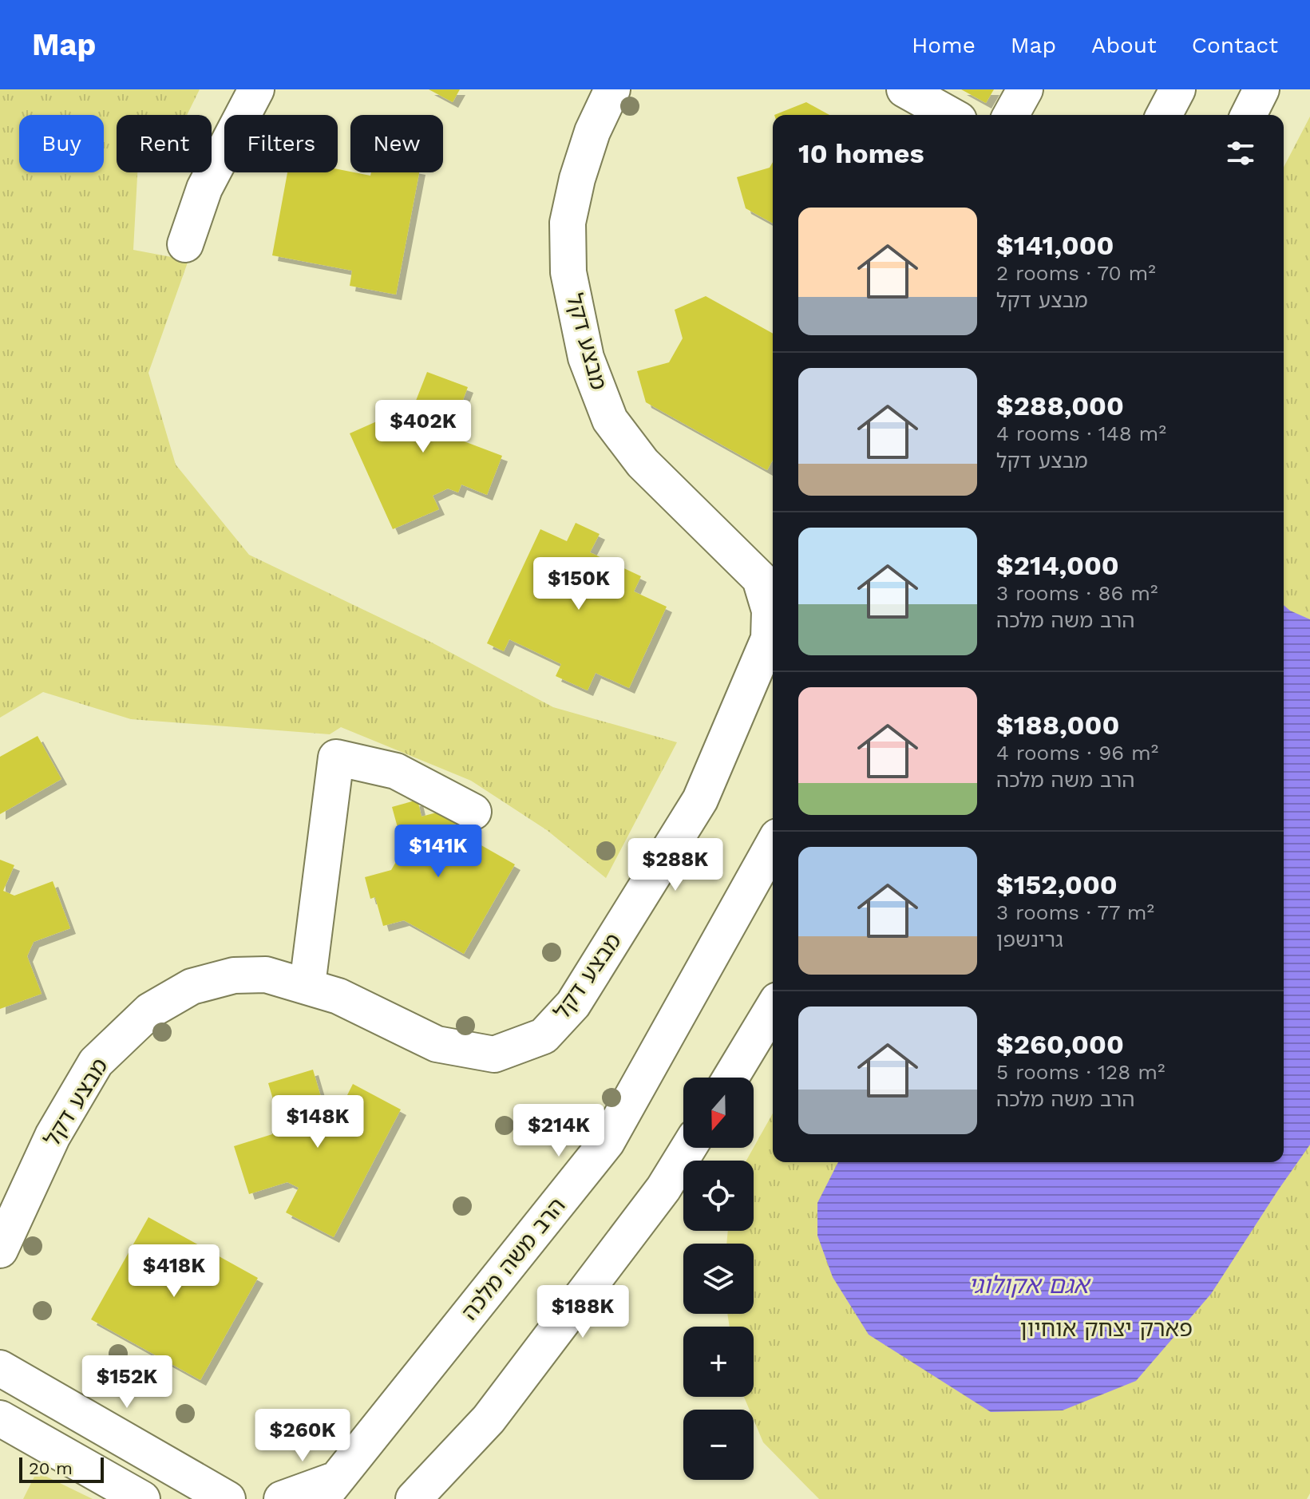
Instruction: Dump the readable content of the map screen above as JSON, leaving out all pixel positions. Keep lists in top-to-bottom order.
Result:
{
  "streets": {
    "street": ["מבצע דקל", "הרב משה מלכה"]
  },
  "water": ["אגם אקולוגי"],
  "parks": ["פארק יצחק אוחיון"],
  "scale_bar": "20 m",
  "north": "bottom",
  "page": {
    "header": "Map",
    "nav": [
      "Home",
      "Map",
      "About",
      "Contact"
    ],
    "chip": [
      "Buy",
      "Rent",
      "Filters",
      "New"
    ],
    "heading": "10 homes",
    "list": [
      {
        "name": "$141,000",
        "note": "2 rooms · 70 m² · מבצע דקל"
      },
      {
        "name": "$288,000",
        "note": "4 rooms · 148 m² · מבצע דקל"
      },
      {
        "name": "$214,000",
        "note": "3 rooms · 86 m² · הרב משה מלכה"
      },
      {
        "name": "$188,000",
        "note": "4 rooms · 96 m² · הרב משה מלכה"
      },
      {
        "name": "$152,000",
        "note": "3 rooms · 77 m² · גרינשפן"
      },
      {
        "name": "$260,000",
        "note": "5 rooms · 128 m² · הרב משה מלכה"
      }
    ],
    "price": [
      "$402K",
      "$150K",
      "$141K",
      "$288K",
      "$148K",
      "$214K",
      "$418K",
      "$188K",
      "$152K",
      "$260K"
    ],
    "map_buttons": ["+", "−"],
    "scale": "20 m"
  }
}
